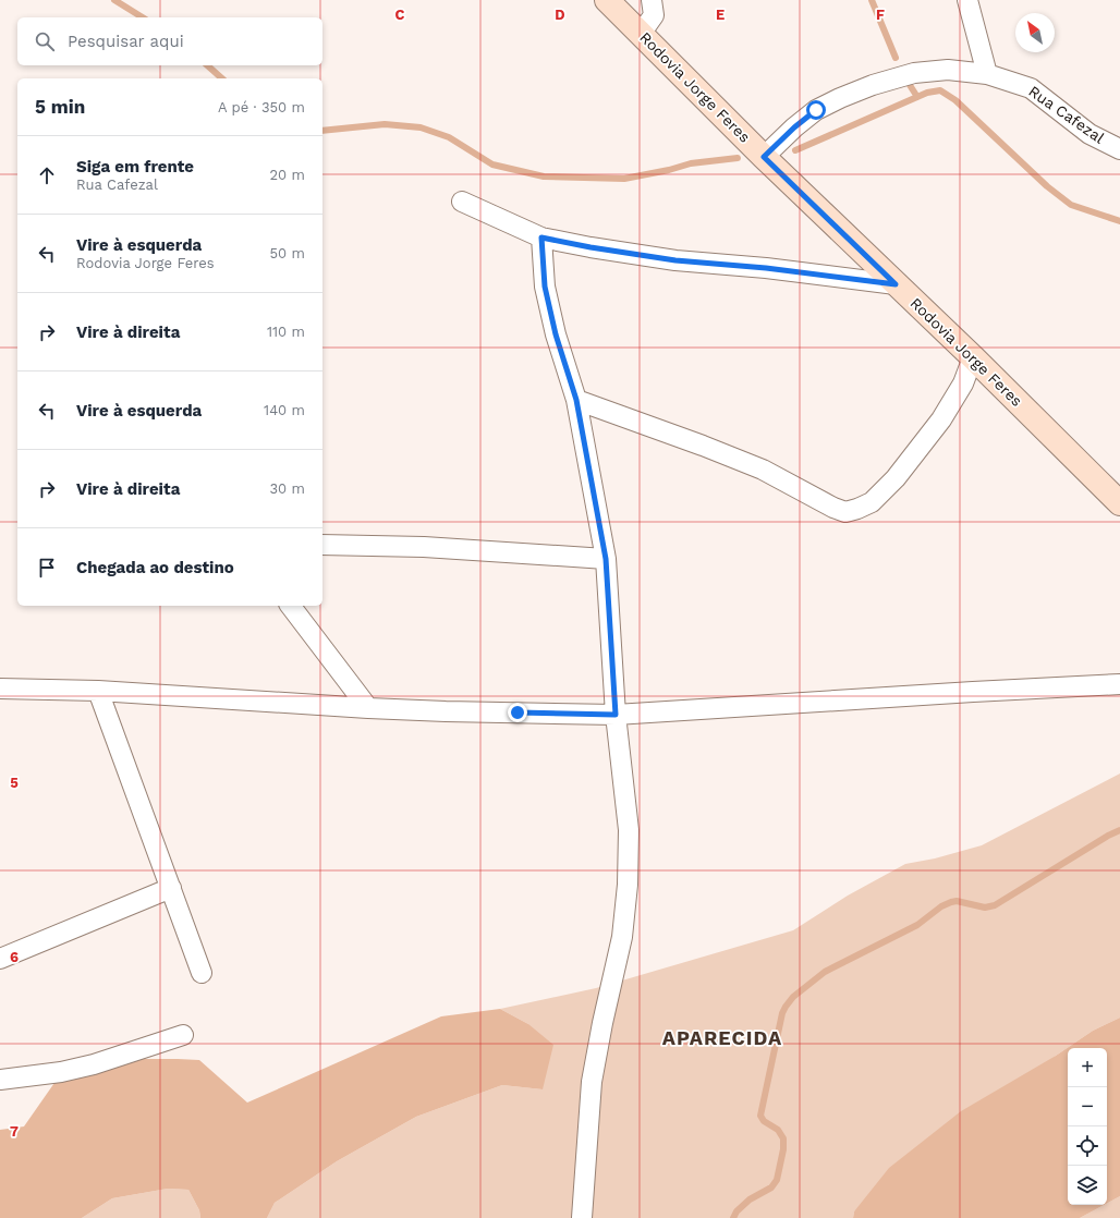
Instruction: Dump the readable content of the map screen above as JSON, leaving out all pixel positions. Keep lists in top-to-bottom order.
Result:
{
  "streets": {
    "main road": ["Rodovia Jorge Feres"],
    "street": ["Rua Cafezal"]
  },
  "crossings": [
    ["Rodovia Jorge Feres", "Rua Cafezal"]
  ],
  "districts": ["APARECIDA"],
  "north": "top left",
  "page": {
    "search": "Pesquisar aqui",
    "heading": ["5 min", "A pé · 350 m"],
    "list": [
      ["Siga em frente", "Rua Cafezal", "20 m"],
      ["Vire à esquerda", "Rodovia Jorge Feres", "50 m"],
      ["Vire à direita", "110 m"],
      ["Vire à esquerda", "140 m"],
      ["Vire à direita", "30 m"],
      "Chegada ao destino"
    ],
    "map_buttons": ["+", "−"]
  },
  "grid": {
    "columns": [
      "C",
      "D",
      "E",
      "F"
    ],
    "rows": ["5", "6", "7"]
  }
}
